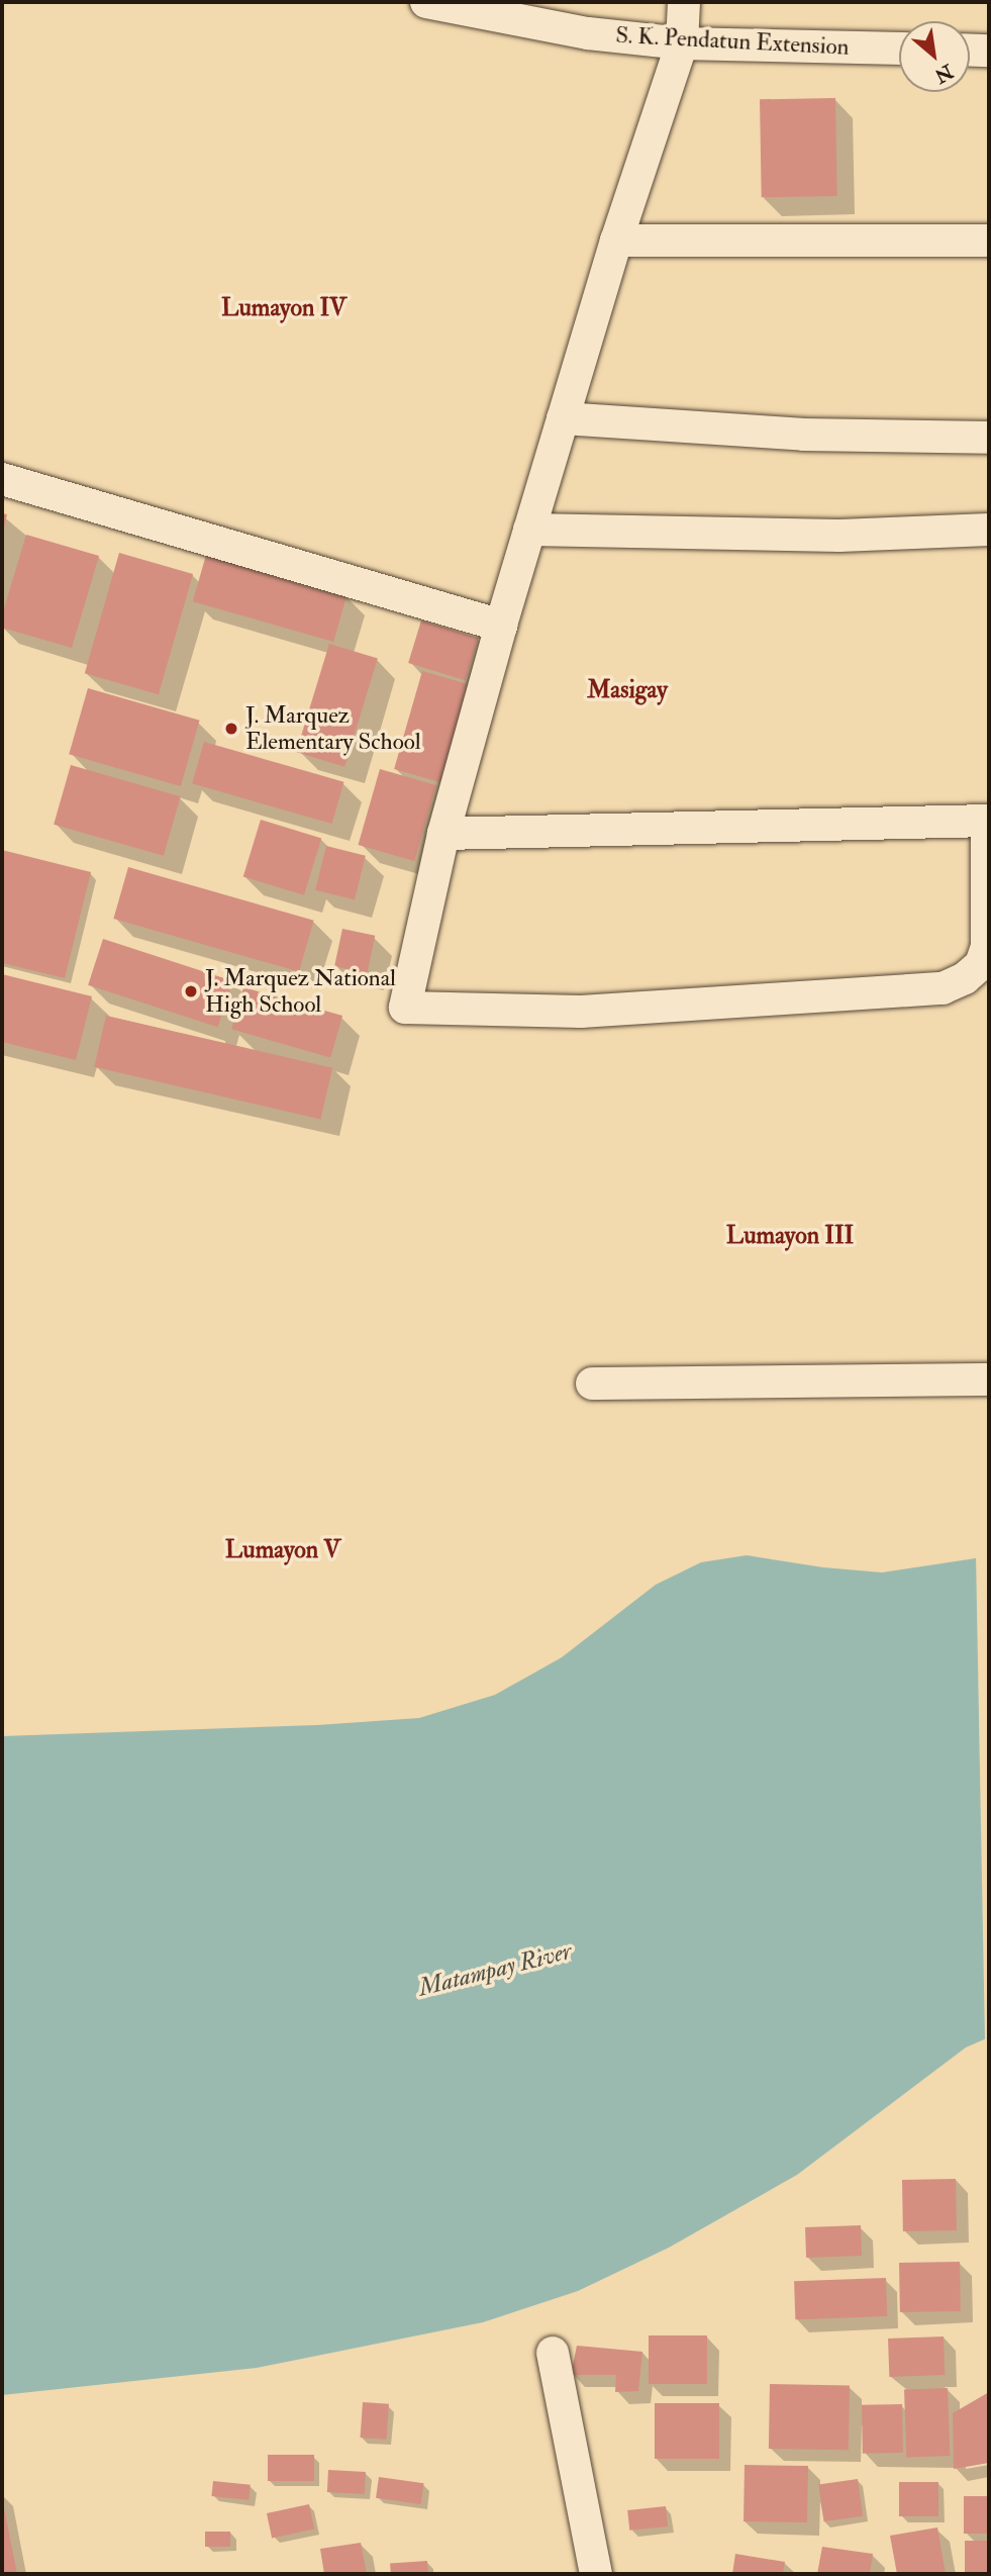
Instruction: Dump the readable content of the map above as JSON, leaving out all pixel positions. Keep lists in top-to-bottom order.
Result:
{
  "streets": {
    "street": ["S. K. Pendatun Extension"]
  },
  "districts": [
    "Lumayon IV",
    "Masigay",
    "Lumayon III",
    "Lumayon V"
  ],
  "water": ["Matampay River"],
  "places": ["J. Marquez Elementary School", "J. Marquez National High School"],
  "north": "bottom right"
}
